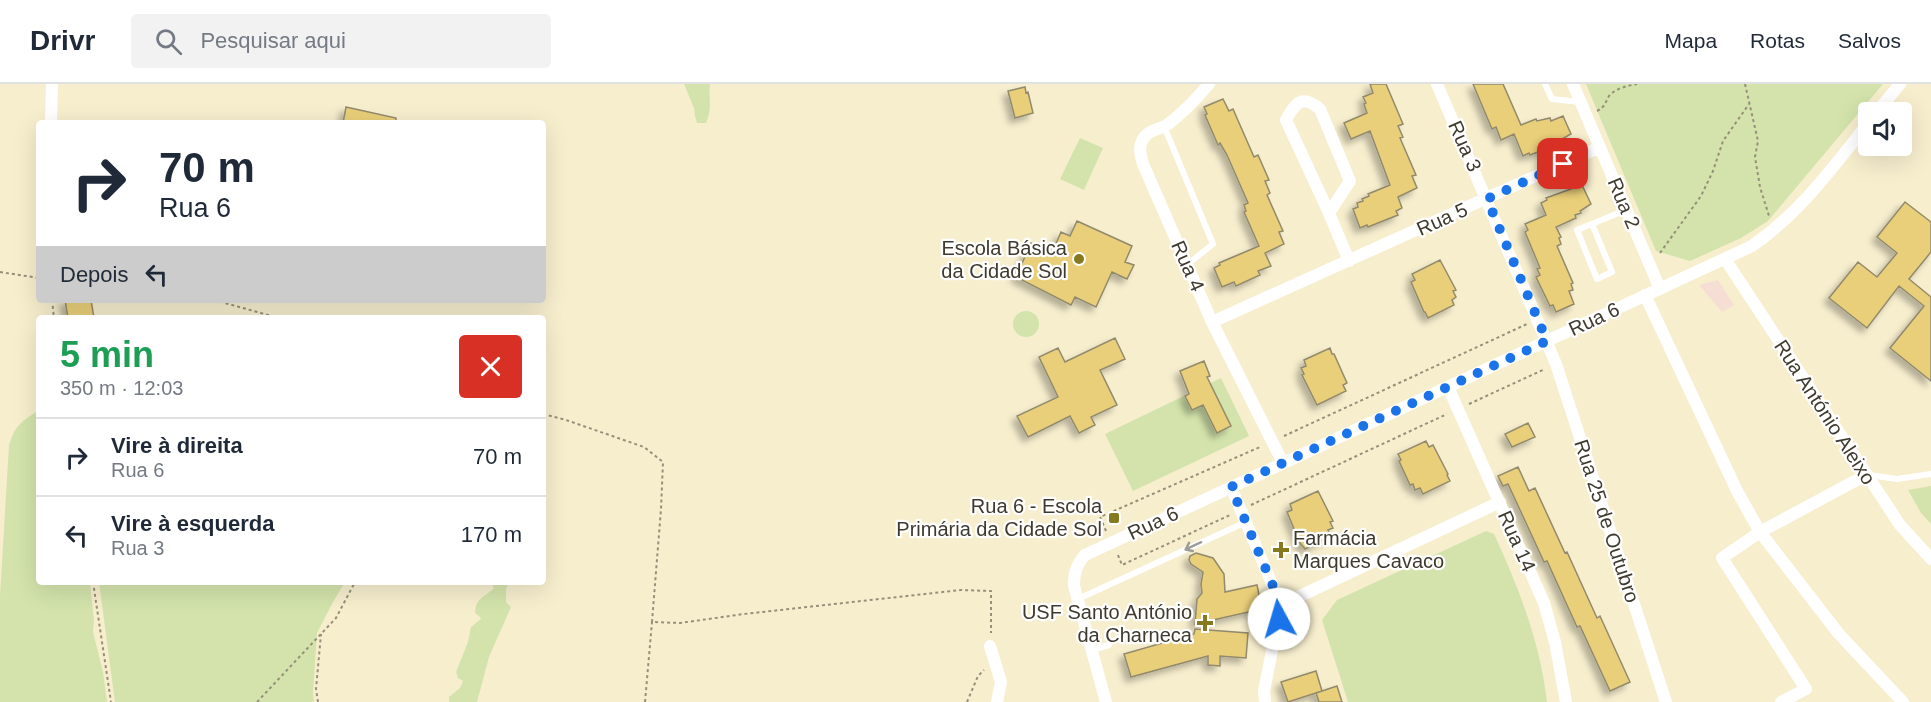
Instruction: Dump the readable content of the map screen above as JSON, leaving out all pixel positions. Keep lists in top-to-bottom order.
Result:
{
  "streets": {
    "street": [
      "Rua 3",
      "Rua 2",
      "Rua 5",
      "Rua 4",
      "Rua 6",
      "Rua António Aleixo",
      "Rua 25 de Outubro",
      "Rua 14"
    ]
  },
  "crossings": [
    ["Rua 3", "Rua 5"],
    ["Rua 3", "Rua 6"],
    ["Rua 3", "Rua 25 de Outubro"],
    ["Rua 2", "Rua 5"],
    ["Rua 2", "Rua 6"],
    ["Rua 5", "Rua 4"],
    ["Rua 4", "Rua 6"],
    ["Rua 6", "Rua António Aleixo"],
    ["Rua 6", "Rua 25 de Outubro"],
    ["Rua 6", "Rua 14"]
  ],
  "places": {
    "other": ["Escola Básica da Cidade Sol"],
    "transit": ["Rua 6 - Escola Primária da Cidade Sol"],
    "health": ["Farmácia Marques Cavaco", "USF Santo António da Charneca"]
  },
  "page": {
    "header": "Drivr",
    "search": "Pesquisar aqui",
    "nav": ["Mapa", "Rotas", "Salvos"],
    "turn": ["70 m", "Rua 6"],
    "then": "Depois",
    "heading": ["5 min", "350 m · 12:03"],
    "list": [
      {
        "name": "Vire à direita",
        "note": "Rua 6",
        "value": "70 m"
      },
      {
        "name": "Vire à esquerda",
        "note": "Rua 3",
        "value": "170 m"
      }
    ]
  }
}
